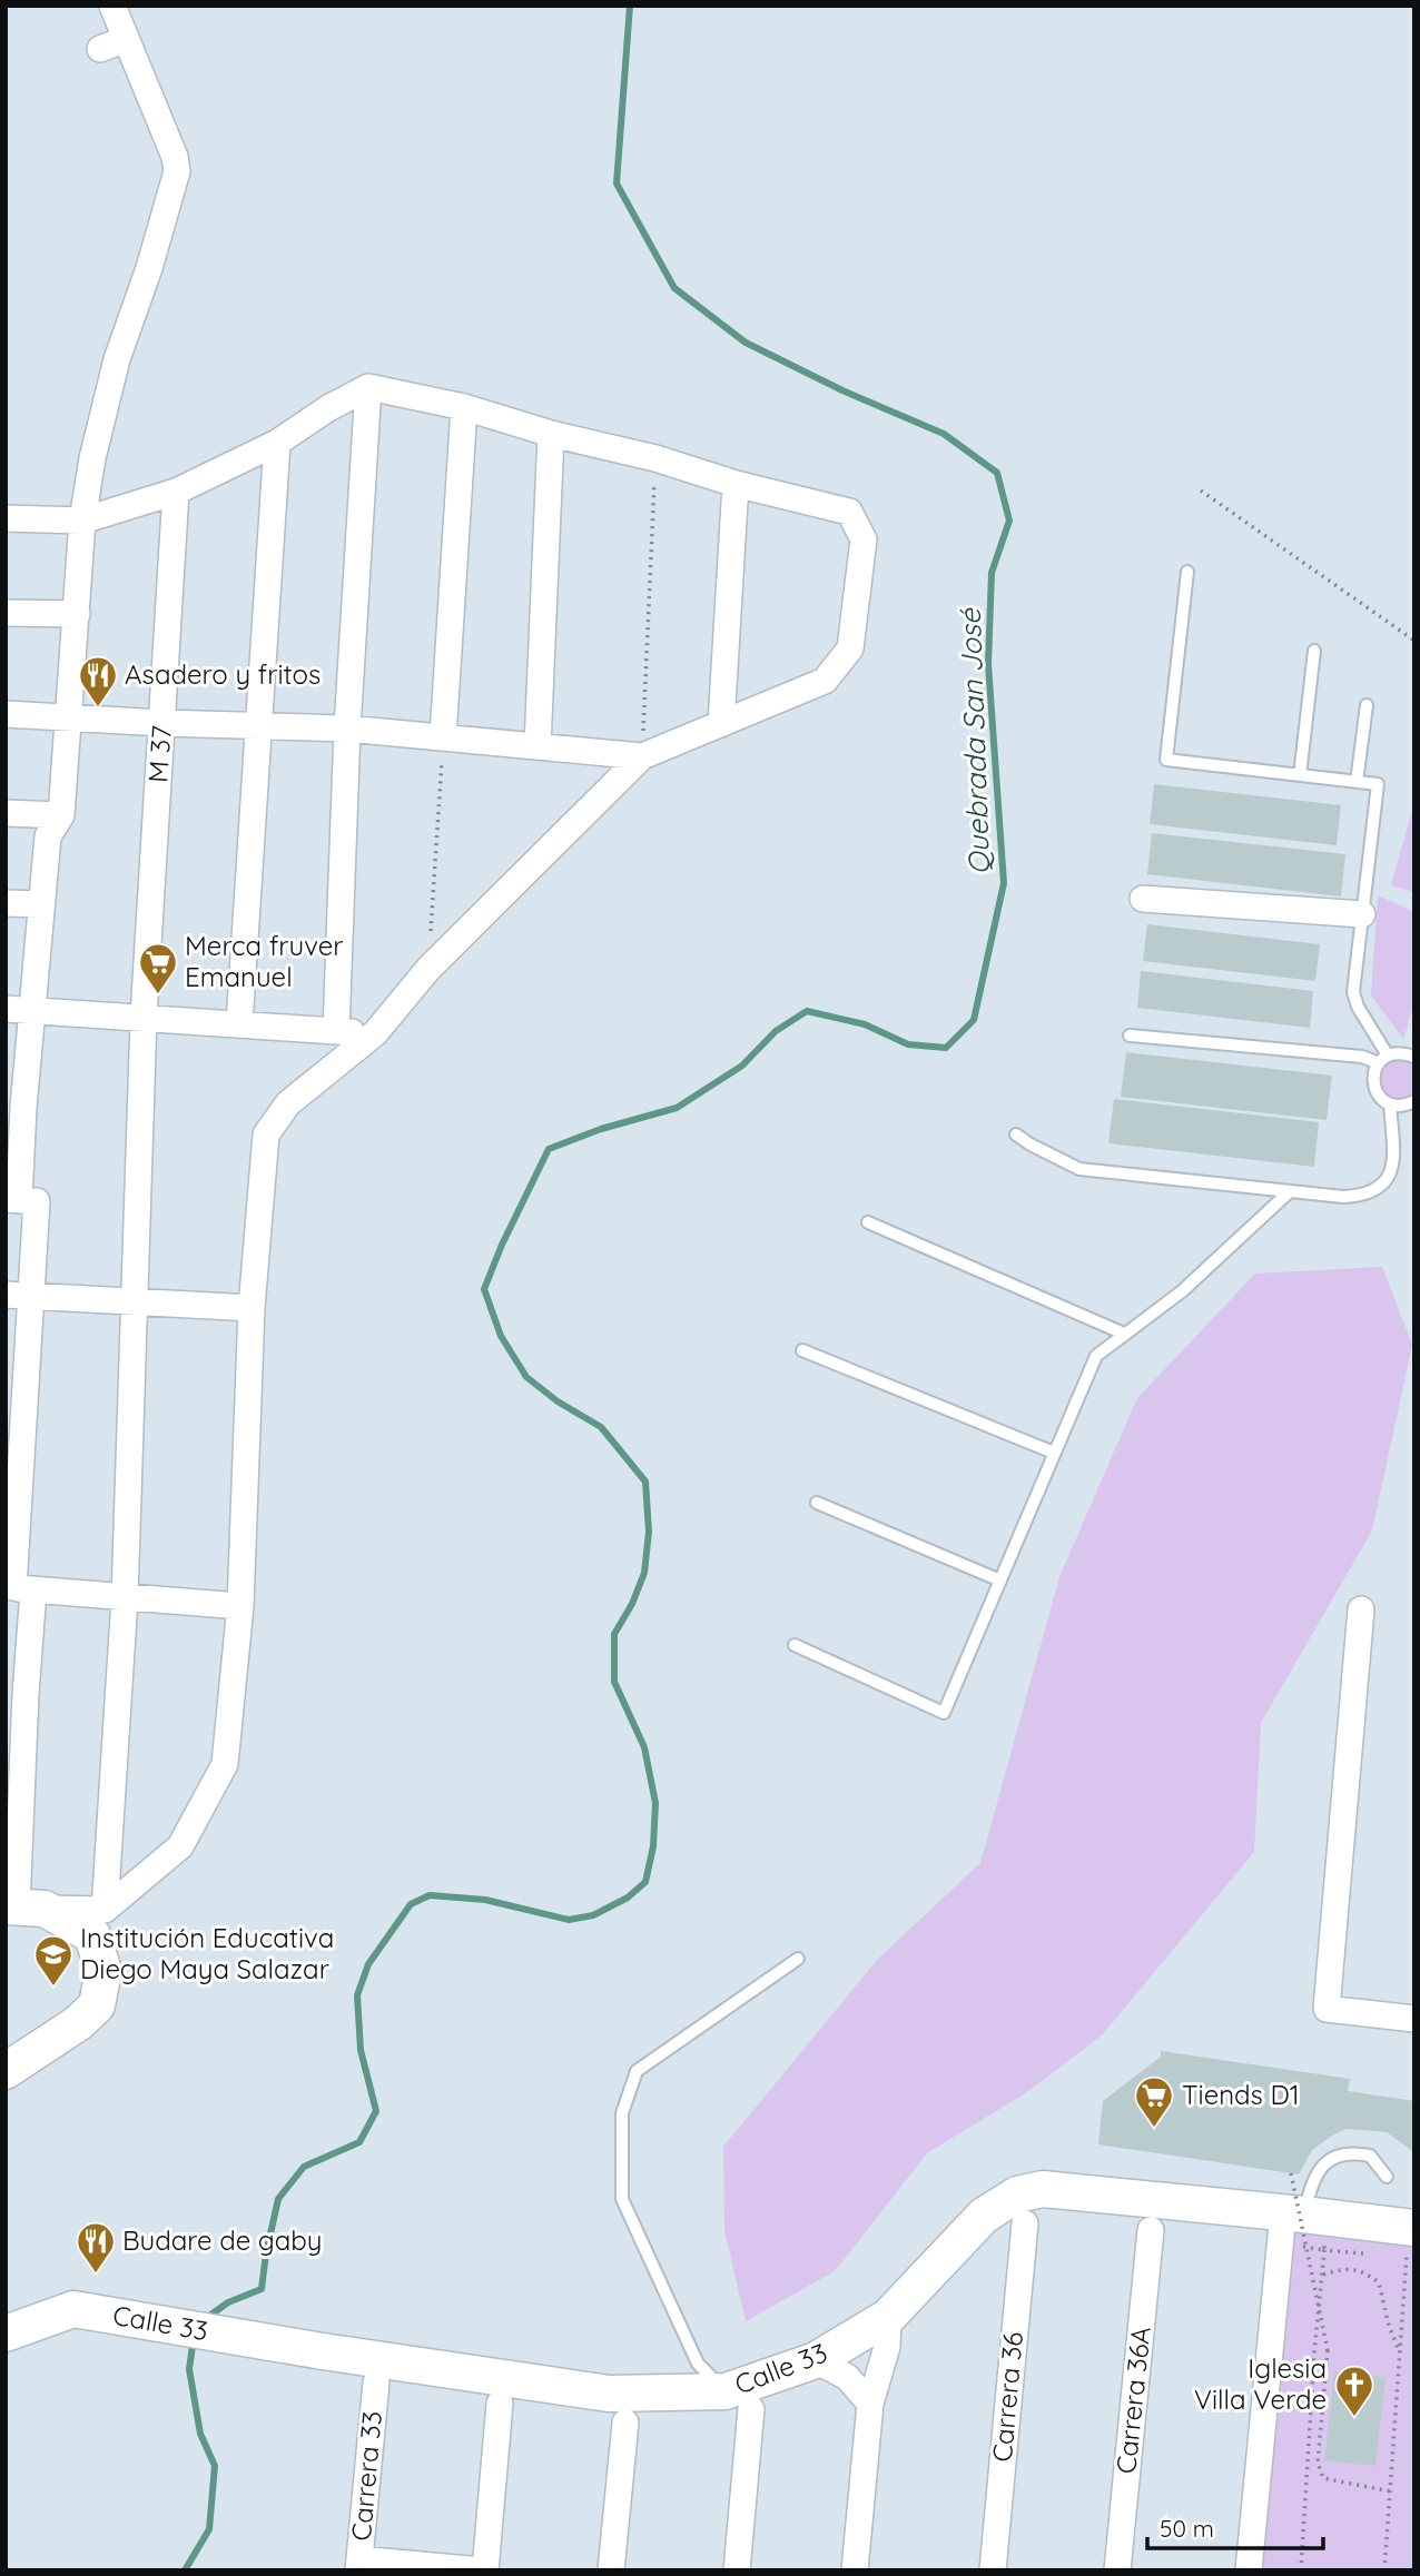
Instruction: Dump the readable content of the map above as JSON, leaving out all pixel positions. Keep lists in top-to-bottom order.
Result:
{
  "streets": {
    "street": [
      "M 37",
      "Calle 33",
      "Carrera 36",
      "Carrera 36A",
      "Carrera 33"
    ]
  },
  "water": ["Quebrada San José"],
  "places": {
    "restaurant": ["Asadero y fritos", "Budare de gaby"],
    "supermarket": ["Merca fruver Emanuel", "Tiends D1"],
    "school or university": ["Institución Educativa Diego Maya Salazar"],
    "church": ["Iglesia Villa Verde"]
  },
  "scale_bar": "50 m"
}
